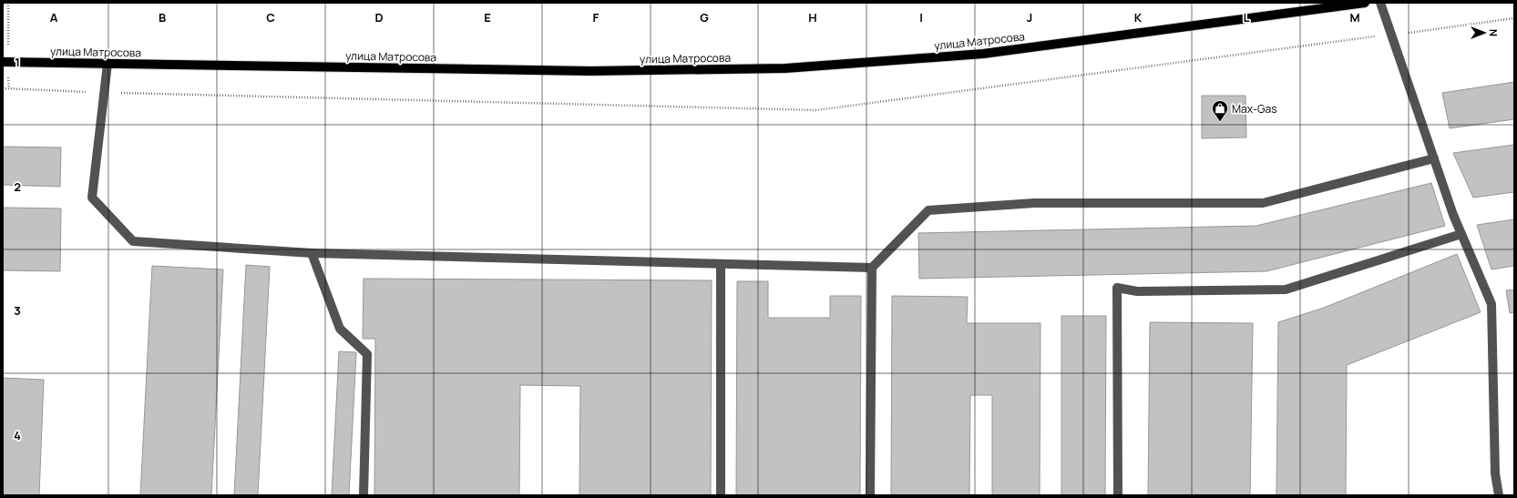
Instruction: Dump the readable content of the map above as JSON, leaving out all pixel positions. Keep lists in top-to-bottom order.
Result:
{
  "streets": {
    "main road": ["улица Матросова"]
  },
  "places": {
    "shop": ["Max-Gas"]
  },
  "north": "right",
  "grid": {
    "columns": [
      "A",
      "B",
      "C",
      "D",
      "E",
      "F",
      "G",
      "H",
      "I",
      "J",
      "K",
      "L",
      "M"
    ],
    "rows": [
      "1",
      "2",
      "3",
      "4"
    ]
  }
}
